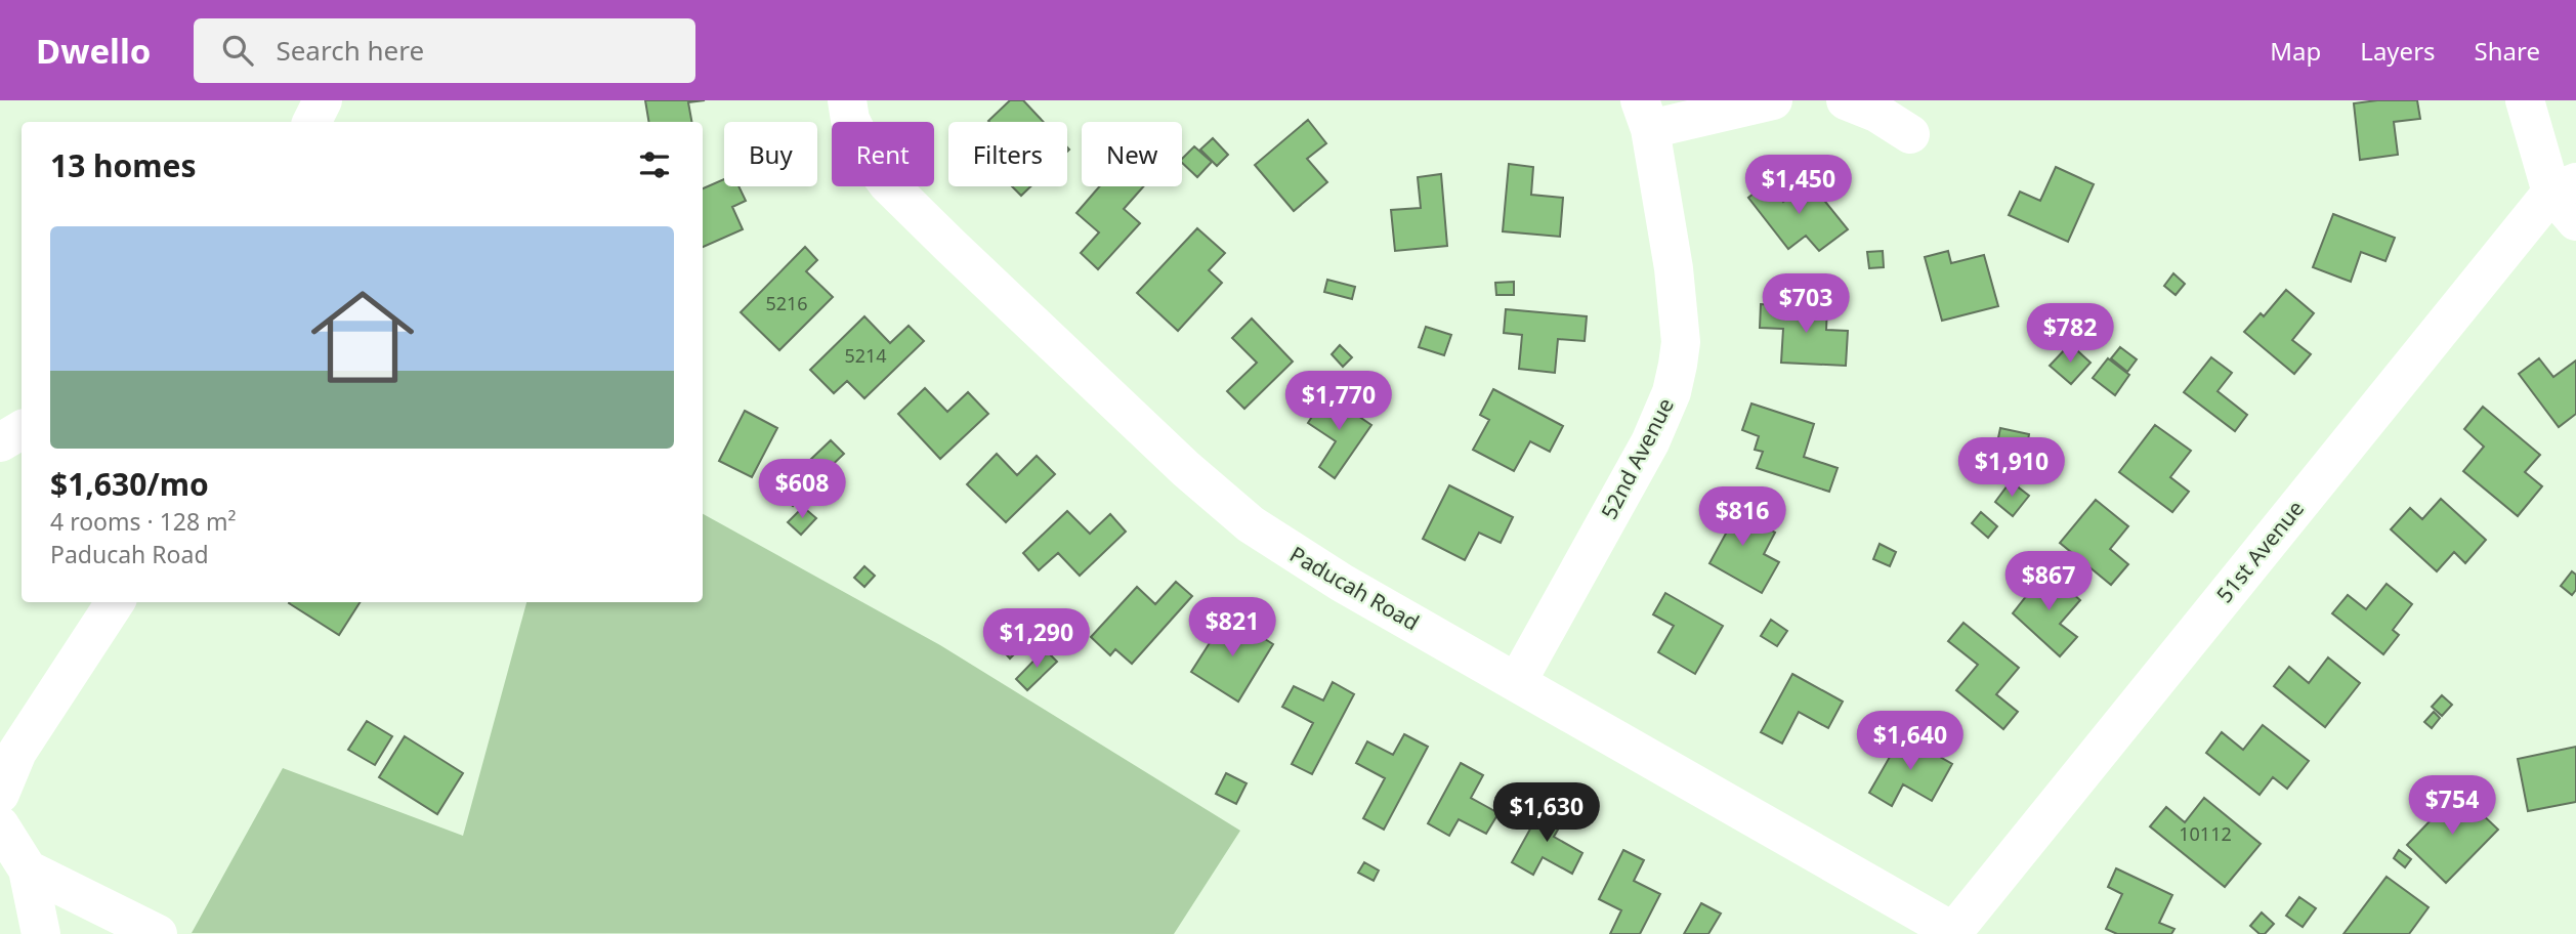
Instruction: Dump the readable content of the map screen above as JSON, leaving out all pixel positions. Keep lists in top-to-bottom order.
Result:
{
  "streets": {
    "street": ["52nd Avenue", "51st Avenue", "Paducah Road"]
  },
  "crossings": [
    ["52nd Avenue", "Paducah Road"],
    ["51st Avenue", "Paducah Road"]
  ],
  "house_numbers": ["5216", "5214", "10112"],
  "page": {
    "header": "Dwello",
    "search": "Search here",
    "nav": ["Map", "Layers", "Share"],
    "chip": [
      "Buy",
      "Rent",
      "Filters",
      "New"
    ],
    "heading": "13 homes",
    "price": [
      "$1,450",
      "$703",
      "$782",
      "$1,770",
      "$1,910",
      "$608",
      "$816",
      "$867",
      "$821",
      "$1,290",
      "$1,640",
      "$754",
      "$1,630"
    ],
    "list": [
      {
        "name": "$1,630/mo",
        "note": "4 rooms · 128 m² · Paducah Road"
      }
    ]
  }
}
